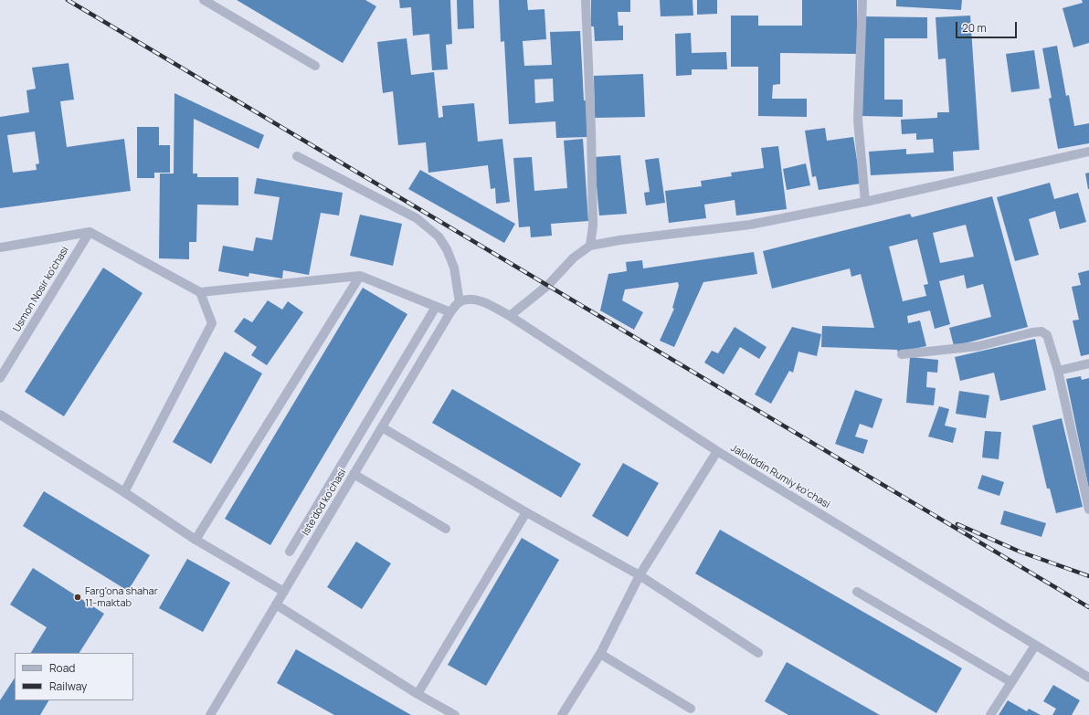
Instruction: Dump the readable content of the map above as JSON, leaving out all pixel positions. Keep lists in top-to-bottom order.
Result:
{
  "streets": {
    "street": ["Usmon Nosir ko'chasi", "Jaloliddin Rumiy koʻchasi", "Iste'dod ko'chasi"]
  },
  "crossings": [
    ["Jaloliddin Rumiy koʻchasi", "Iste'dod ko'chasi"]
  ],
  "places": ["Farg'ona shahar 11-maktab"],
  "legend": ["Road", "Railway"],
  "scale_bar": "20 m"
}
